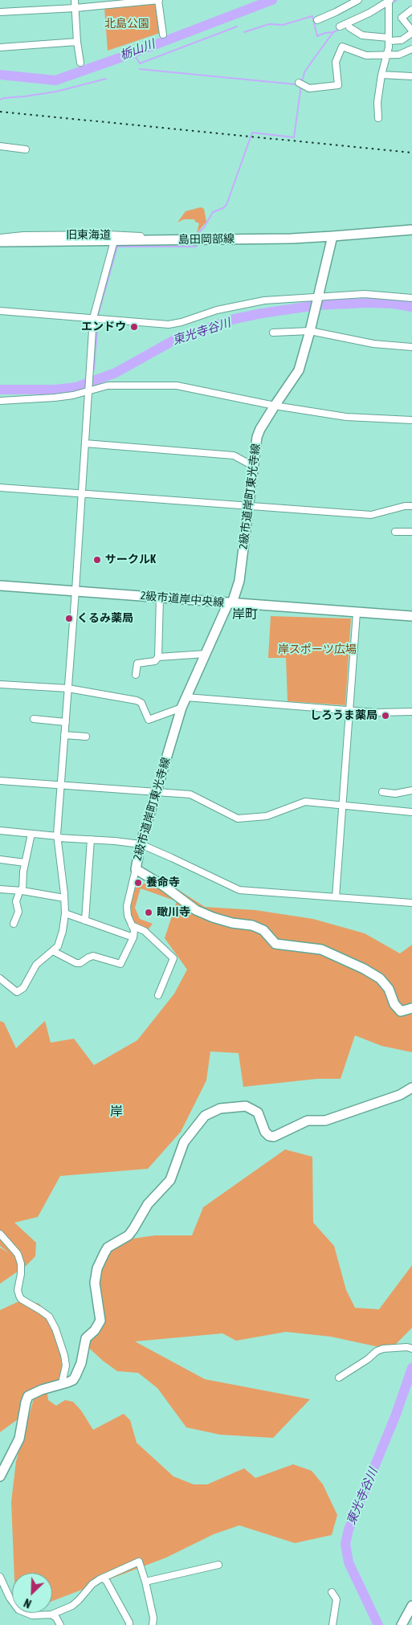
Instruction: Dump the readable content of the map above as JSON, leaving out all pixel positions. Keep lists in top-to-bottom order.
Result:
{
  "streets": {
    "street": [
      "旧東海道",
      "島田岡部線",
      "2級市道岸町東光寺線",
      "2級市道岸中央線"
    ]
  },
  "crossings": [
    ["旧東海道", "島田岡部線"],
    ["島田岡部線", "2級市道岸町東光寺線"],
    ["2級市道岸町東光寺線", "2級市道岸中央線"]
  ],
  "districts": ["岸町", "岸"],
  "water": ["栃山川", "東光寺谷川"],
  "parks": ["北島公園", "岸スポーツ広場"],
  "places": [
    "エンドウ",
    "サークルK",
    "くるみ薬局",
    "しろうま薬局",
    "養命寺",
    "瞰川寺"
  ],
  "north": "bottom left"
}
